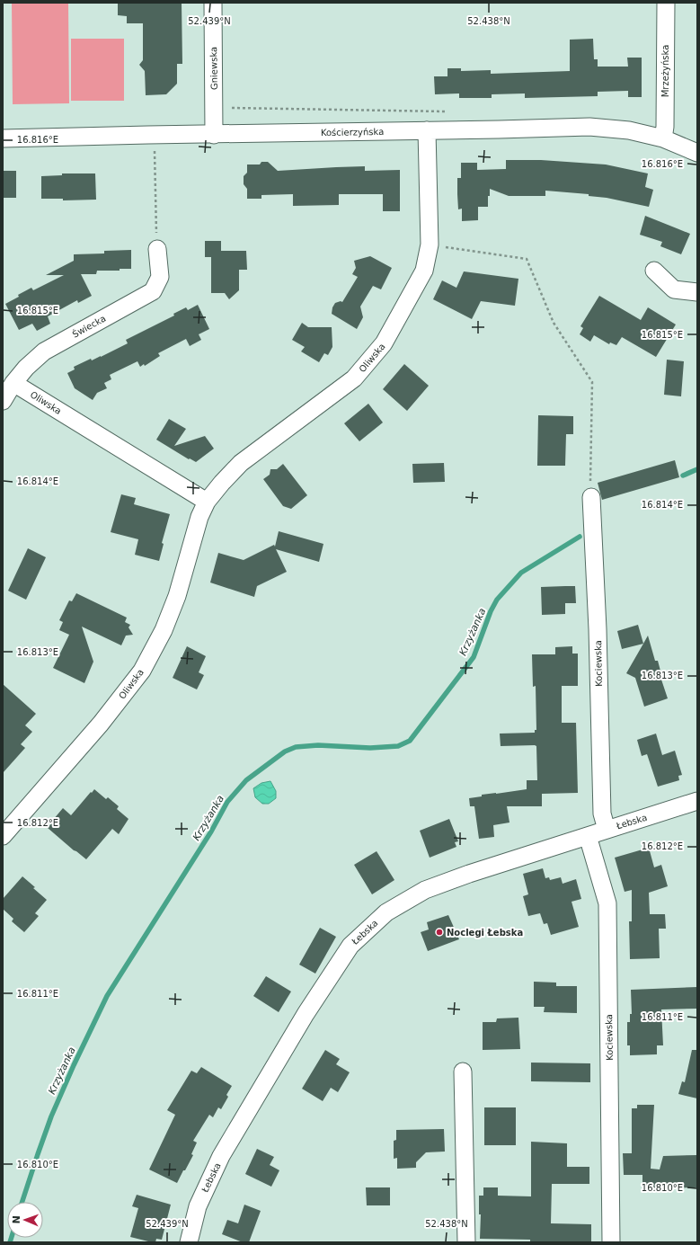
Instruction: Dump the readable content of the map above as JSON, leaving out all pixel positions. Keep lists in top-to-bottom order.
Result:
{
  "streets": {
    "street": [
      "Gniewska",
      "Mrzeżyńska",
      "Kościerzyńska",
      "Świecka",
      "Oliwska",
      "Kociewska",
      "Łebska"
    ]
  },
  "crossings": [
    ["Gniewska", "Kościerzyńska"],
    ["Mrzeżyńska", "Kościerzyńska"],
    ["Kościerzyńska", "Oliwska"],
    ["Świecka", "Oliwska"],
    ["Kociewska", "Łebska"]
  ],
  "water": ["Krzyżanka"],
  "places": ["Noclegi Łebska"],
  "north": "left",
  "coordinates": [
    "52.439°N",
    "52.438°N",
    "16.816°E",
    "16.815°E",
    "16.814°E",
    "16.813°E",
    "16.812°E",
    "16.811°E",
    "16.810°E"
  ]
}
